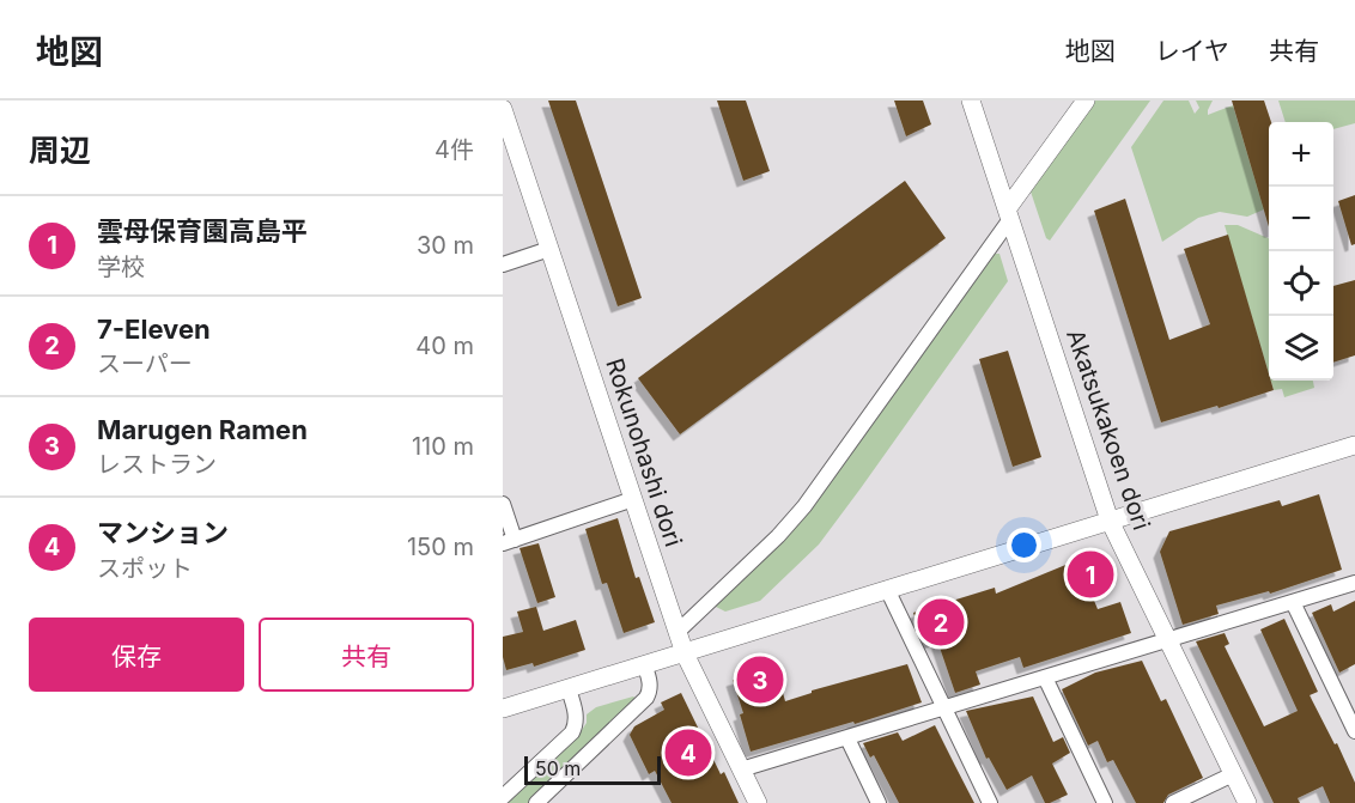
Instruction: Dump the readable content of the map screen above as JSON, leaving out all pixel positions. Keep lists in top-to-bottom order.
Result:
{
  "streets": {
    "street": ["Akatsukakoen dori", "Rokunohashi dori"]
  },
  "scale_bar": "50 m",
  "page": {
    "header": "地図",
    "nav": ["地図", "レイヤ", "共有"],
    "heading": ["周辺", "4件"],
    "map_buttons": ["+", "−"],
    "list": [
      {
        "mark": "1",
        "name": "雲母保育園高島平",
        "note": "学校",
        "value": "30 m"
      },
      {
        "mark": "2",
        "name": "7-Eleven",
        "note": "スーパー",
        "value": "40 m"
      },
      {
        "mark": "3",
        "name": "Marugen Ramen",
        "note": "レストラン",
        "value": "110 m"
      },
      {
        "mark": "4",
        "name": "マンション",
        "note": "スポット",
        "value": "150 m"
      }
    ],
    "pins": [
      "1",
      "2",
      "3",
      "4"
    ],
    "buttons": ["保存", "共有"],
    "scale": "50 m"
  }
}
